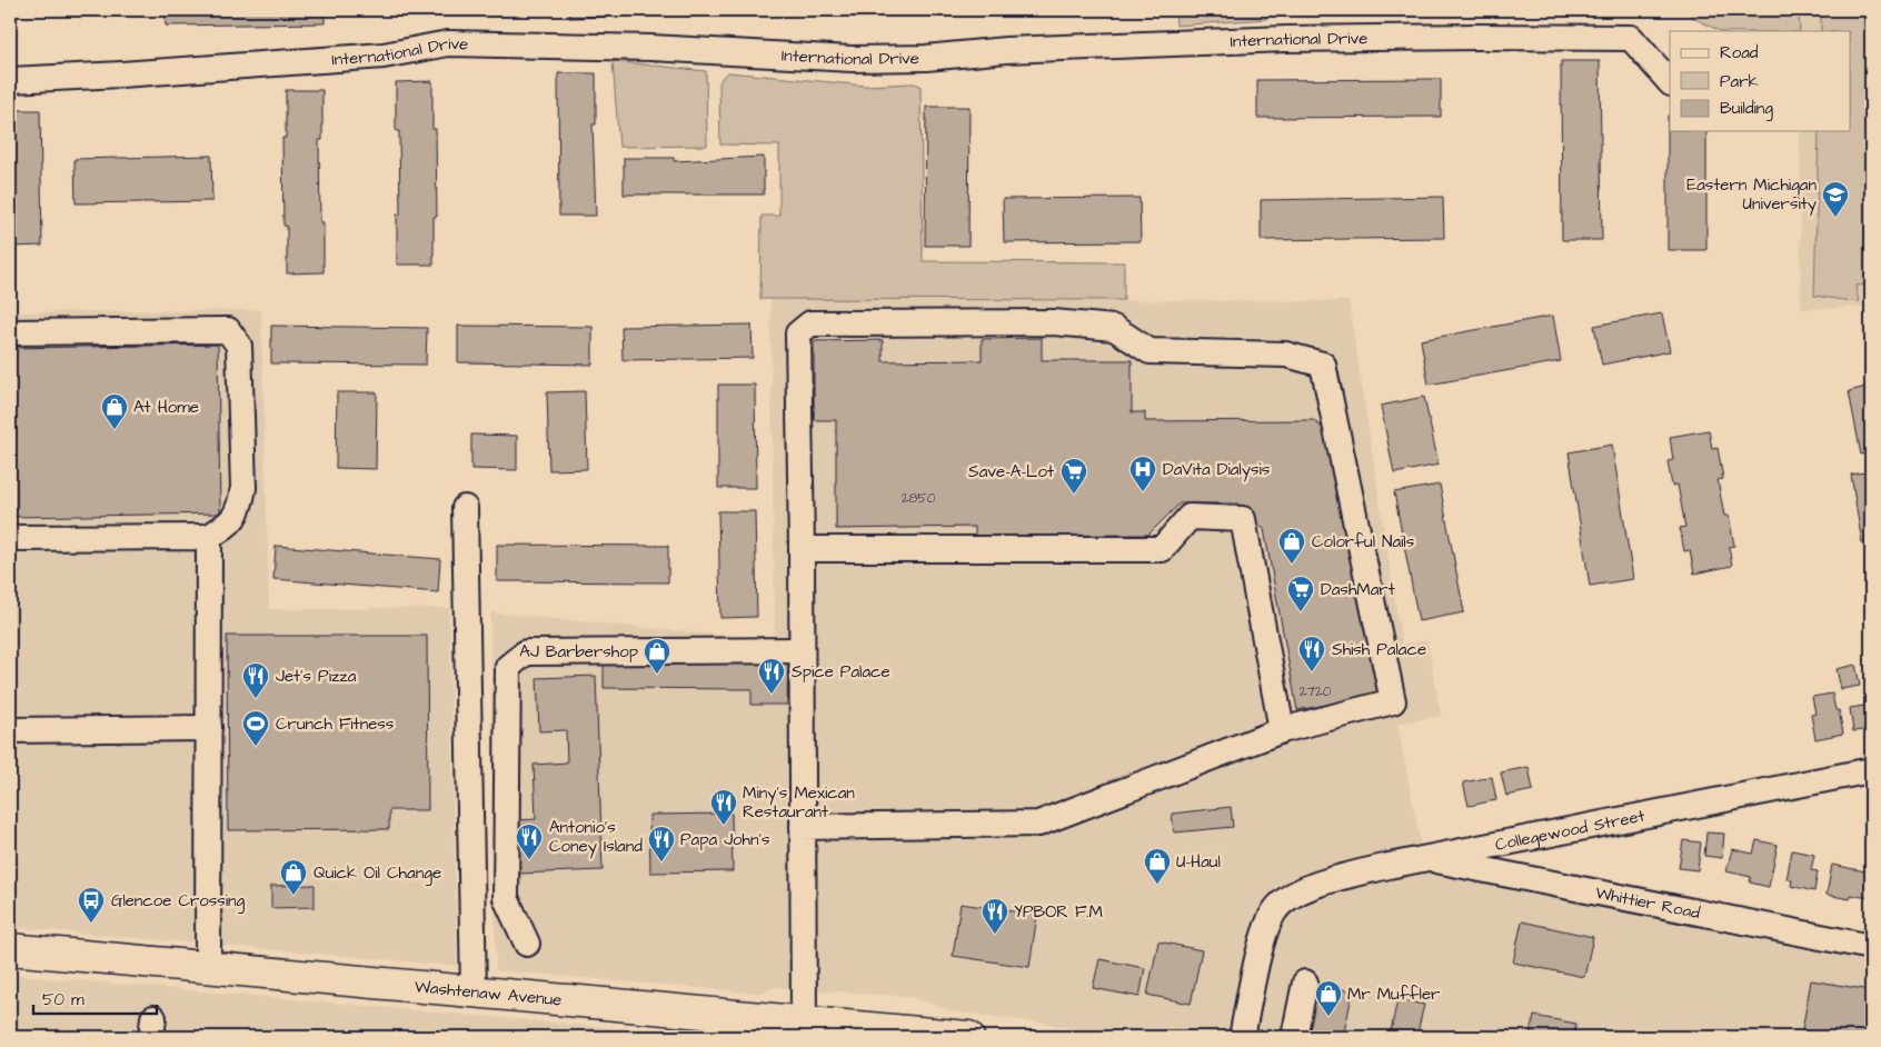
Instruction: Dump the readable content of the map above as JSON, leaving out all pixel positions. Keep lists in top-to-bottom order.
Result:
{
  "streets": {
    "main road": ["Washtenaw Avenue"],
    "street": ["International Drive", "Collegewood Street", "Whittier Road"]
  },
  "crossings": [
    ["Collegewood Street", "Whittier Road"]
  ],
  "places": {
    "school or university": ["Eastern Michigan University"],
    "shop": [
      "At Home",
      "Colorful Nails",
      "AJ Barbershop",
      "U-Haul",
      "Quick Oil Change",
      "Mr Muffler"
    ],
    "hospital": ["DaVita Dialysis"],
    "supermarket": ["Save-A-Lot", "DashMart"],
    "restaurant": [
      "Shish Palace",
      "Spice Palace",
      "Jet's Pizza",
      "Miny's Mexican Restaurant",
      "Antonio's Coney Island",
      "Papa John's",
      "YPBOR F.M"
    ],
    "sports": ["Crunch Fitness"],
    "bus stop": ["Glencoe Crossing"]
  },
  "house_numbers": ["2850", "2720"],
  "legend": ["Road", "Park", "Building"],
  "scale_bar": "50 m"
}
